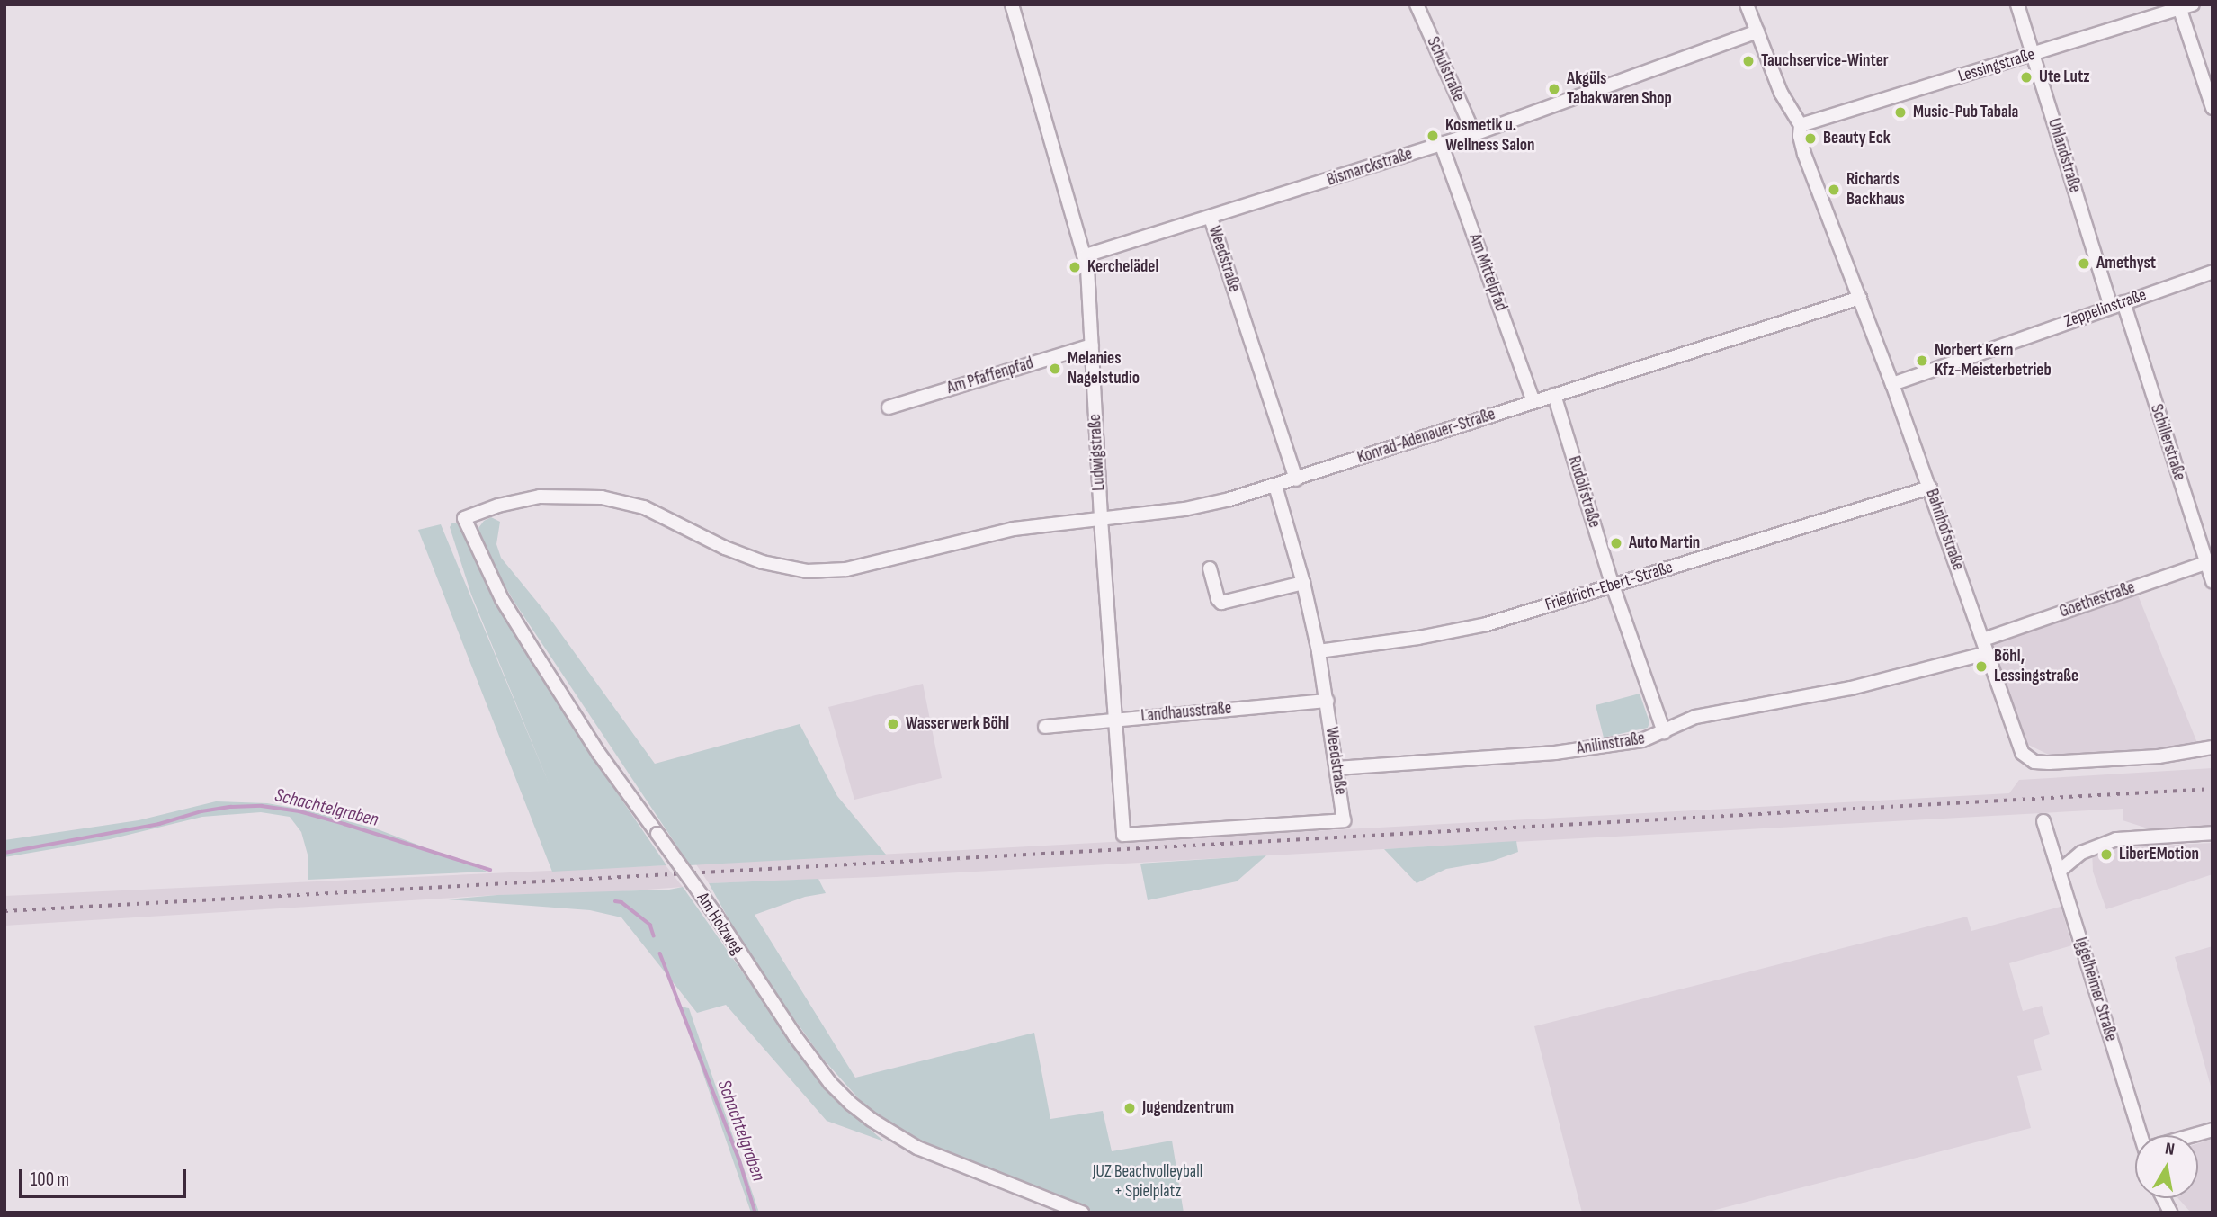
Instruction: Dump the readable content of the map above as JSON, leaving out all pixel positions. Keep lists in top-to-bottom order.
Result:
{
  "streets": {
    "street": [
      "Lessingstraße",
      "Schulstraße",
      "Uhlandstraße",
      "Bismarckstraße",
      "Weedstraße",
      "Am Mittelpfad",
      "Zeppelinstraße",
      "Am Pfaffenpfad",
      "Konrad-Adenauer-Straße",
      "Schillerstraße",
      "Ludwigstraße",
      "Rudolfstraße",
      "Bahnhofstraße",
      "Friedrich-Ebert-Straße",
      "Goethestraße",
      "Landhausstraße",
      "Anilinstraße",
      "Am Holzweg",
      "Iggelheimer Straße"
    ]
  },
  "crossings": [
    ["Lessingstraße", "Uhlandstraße"],
    ["Lessingstraße", "Bahnhofstraße"],
    ["Schulstraße", "Bismarckstraße"],
    ["Uhlandstraße", "Zeppelinstraße"],
    ["Bismarckstraße", "Weedstraße"],
    ["Bismarckstraße", "Am Mittelpfad"],
    ["Bismarckstraße", "Ludwigstraße"],
    ["Weedstraße", "Konrad-Adenauer-Straße"],
    ["Weedstraße", "Ludwigstraße"],
    ["Weedstraße", "Friedrich-Ebert-Straße"],
    ["Weedstraße", "Landhausstraße"],
    ["Weedstraße", "Anilinstraße"],
    ["Am Mittelpfad", "Konrad-Adenauer-Straße"],
    ["Zeppelinstraße", "Schillerstraße"],
    ["Zeppelinstraße", "Bahnhofstraße"],
    ["Am Pfaffenpfad", "Ludwigstraße"],
    ["Konrad-Adenauer-Straße", "Ludwigstraße"],
    ["Konrad-Adenauer-Straße", "Rudolfstraße"],
    ["Konrad-Adenauer-Straße", "Bahnhofstraße"],
    ["Konrad-Adenauer-Straße", "Am Holzweg"],
    ["Schillerstraße", "Goethestraße"],
    ["Ludwigstraße", "Landhausstraße"],
    ["Rudolfstraße", "Friedrich-Ebert-Straße"],
    ["Rudolfstraße", "Anilinstraße"],
    ["Bahnhofstraße", "Friedrich-Ebert-Straße"],
    ["Bahnhofstraße", "Goethestraße"],
    ["Bahnhofstraße", "Anilinstraße"]
  ],
  "water": ["Schachtelgraben"],
  "parks": ["JUZ Beachvolleyball + Spielplatz"],
  "places": [
    "Tauchservice-Winter",
    "Ute Lutz",
    "Akgüls Tabakwaren Shop",
    "Music-Pub Tabala",
    "Kosmetik u. Wellness Salon",
    "Beauty Eck",
    "Richards Backhaus",
    "Amethyst",
    "Kerchelädel",
    "Norbert Kern Kfz-Meisterbetrieb",
    "Melanies Nagelstudio",
    "Auto Martin",
    "Böhl, Lessingstraße",
    "Wasserwerk Böhl",
    "LiberEMotion",
    "Jugendzentrum"
  ],
  "scale_bar": "100 m",
  "north": "top"
}
